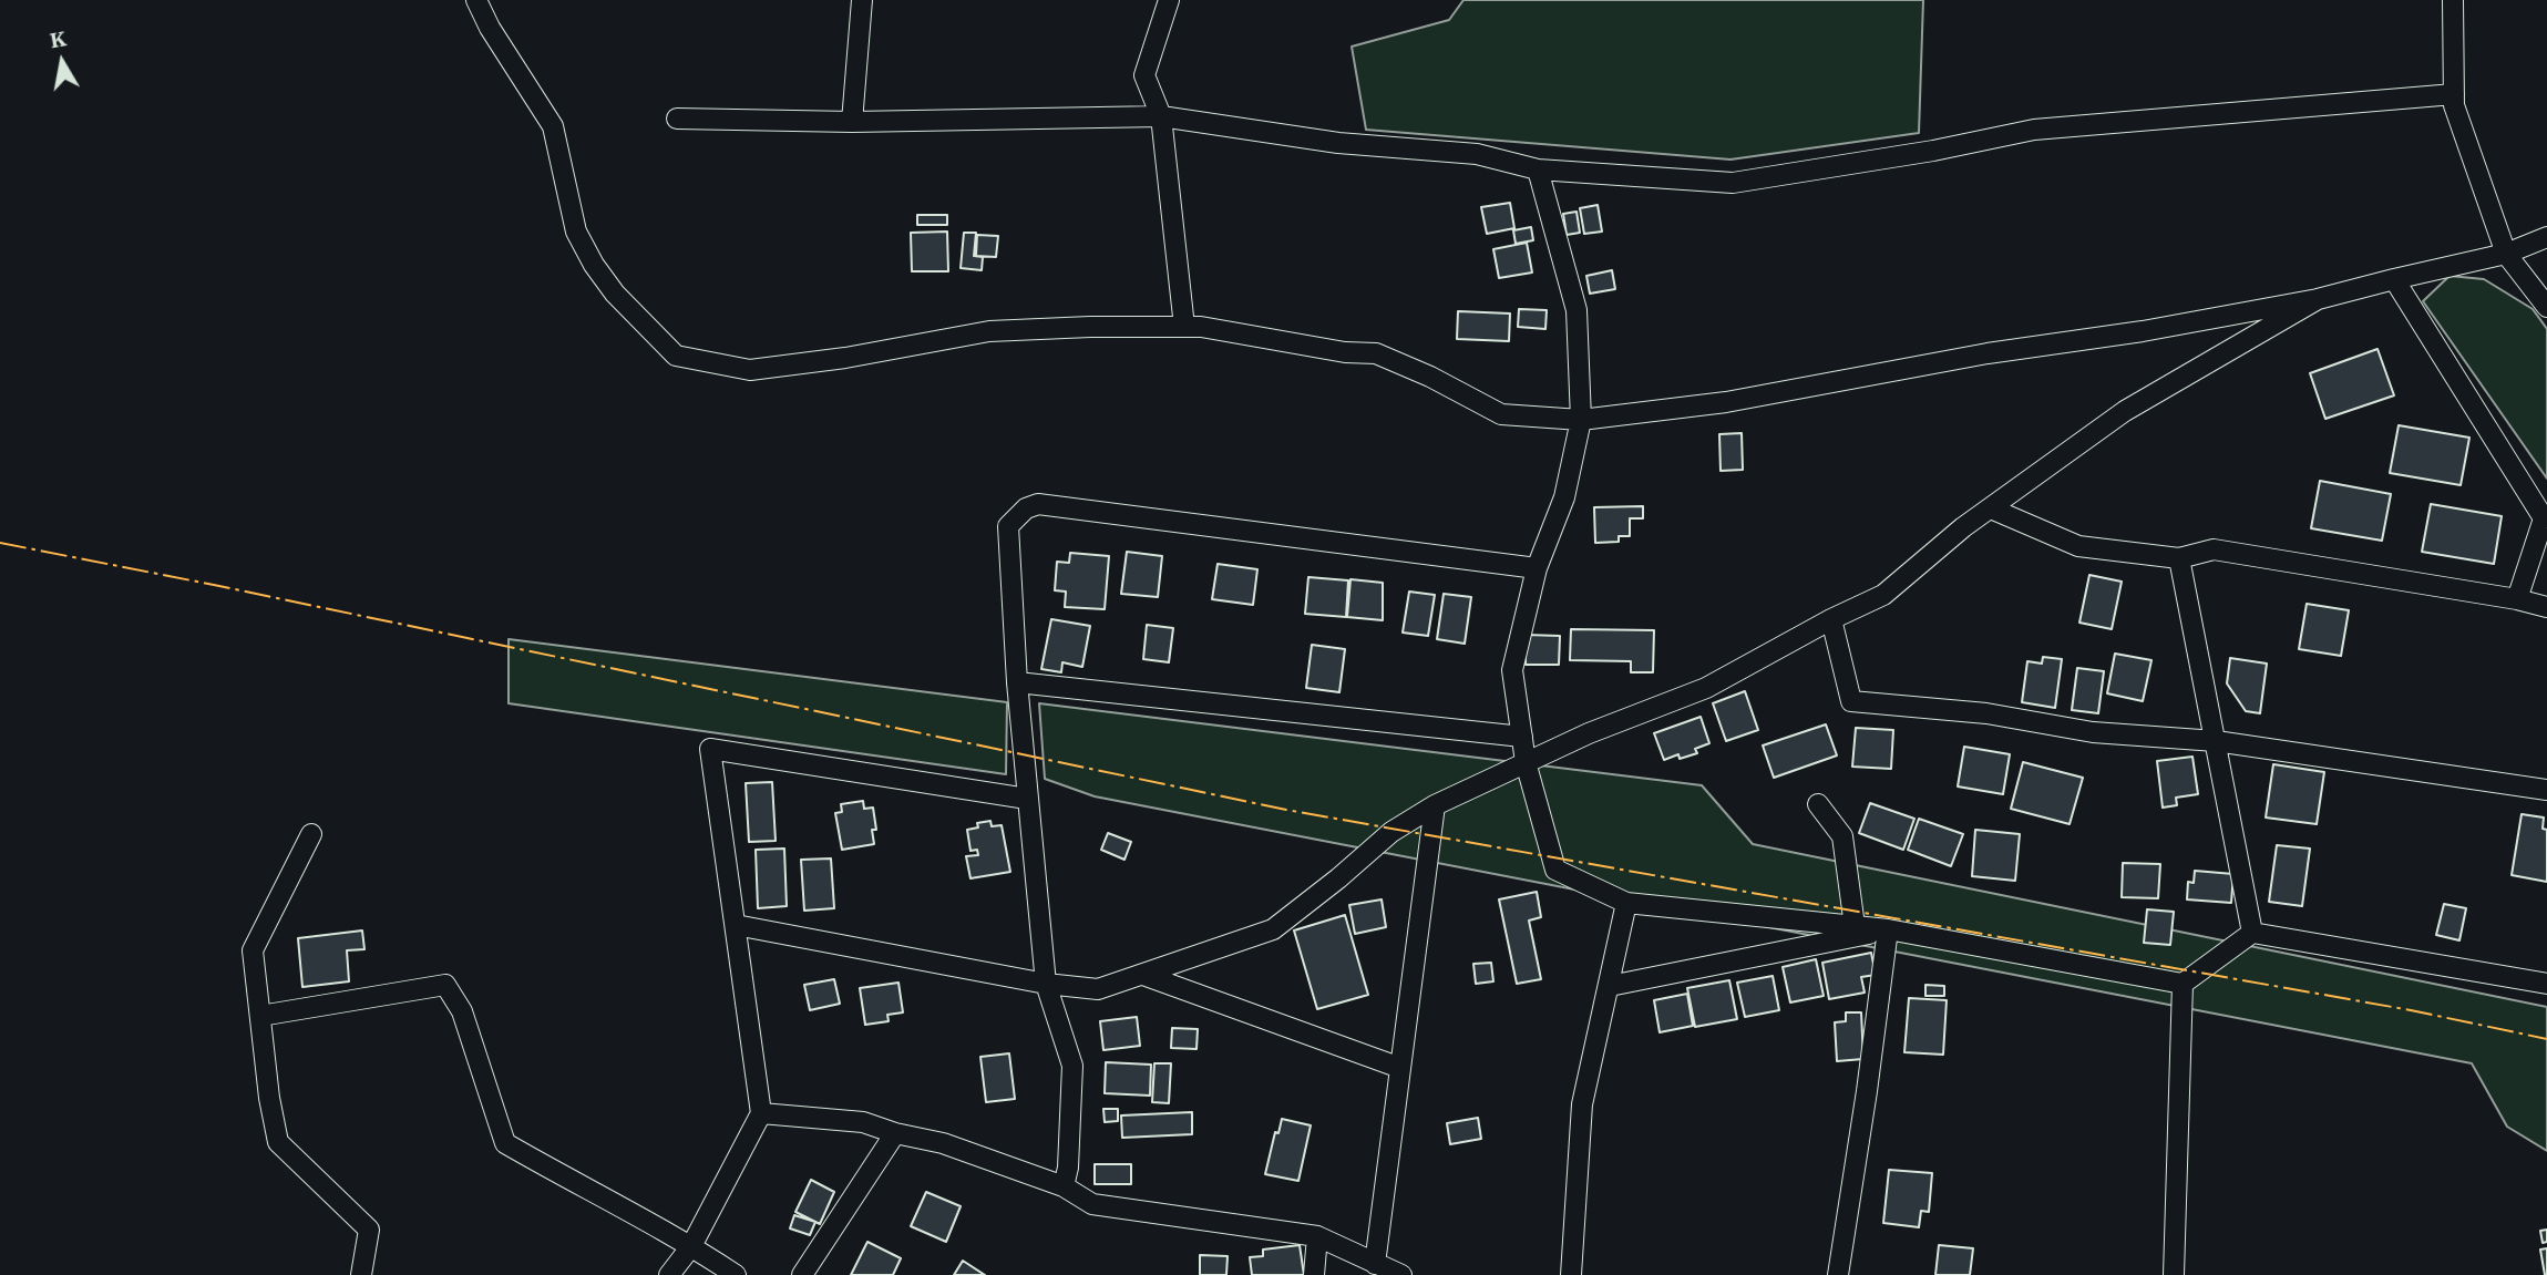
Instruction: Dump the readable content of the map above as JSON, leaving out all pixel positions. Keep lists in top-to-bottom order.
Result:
{
  "north": "top"
}
